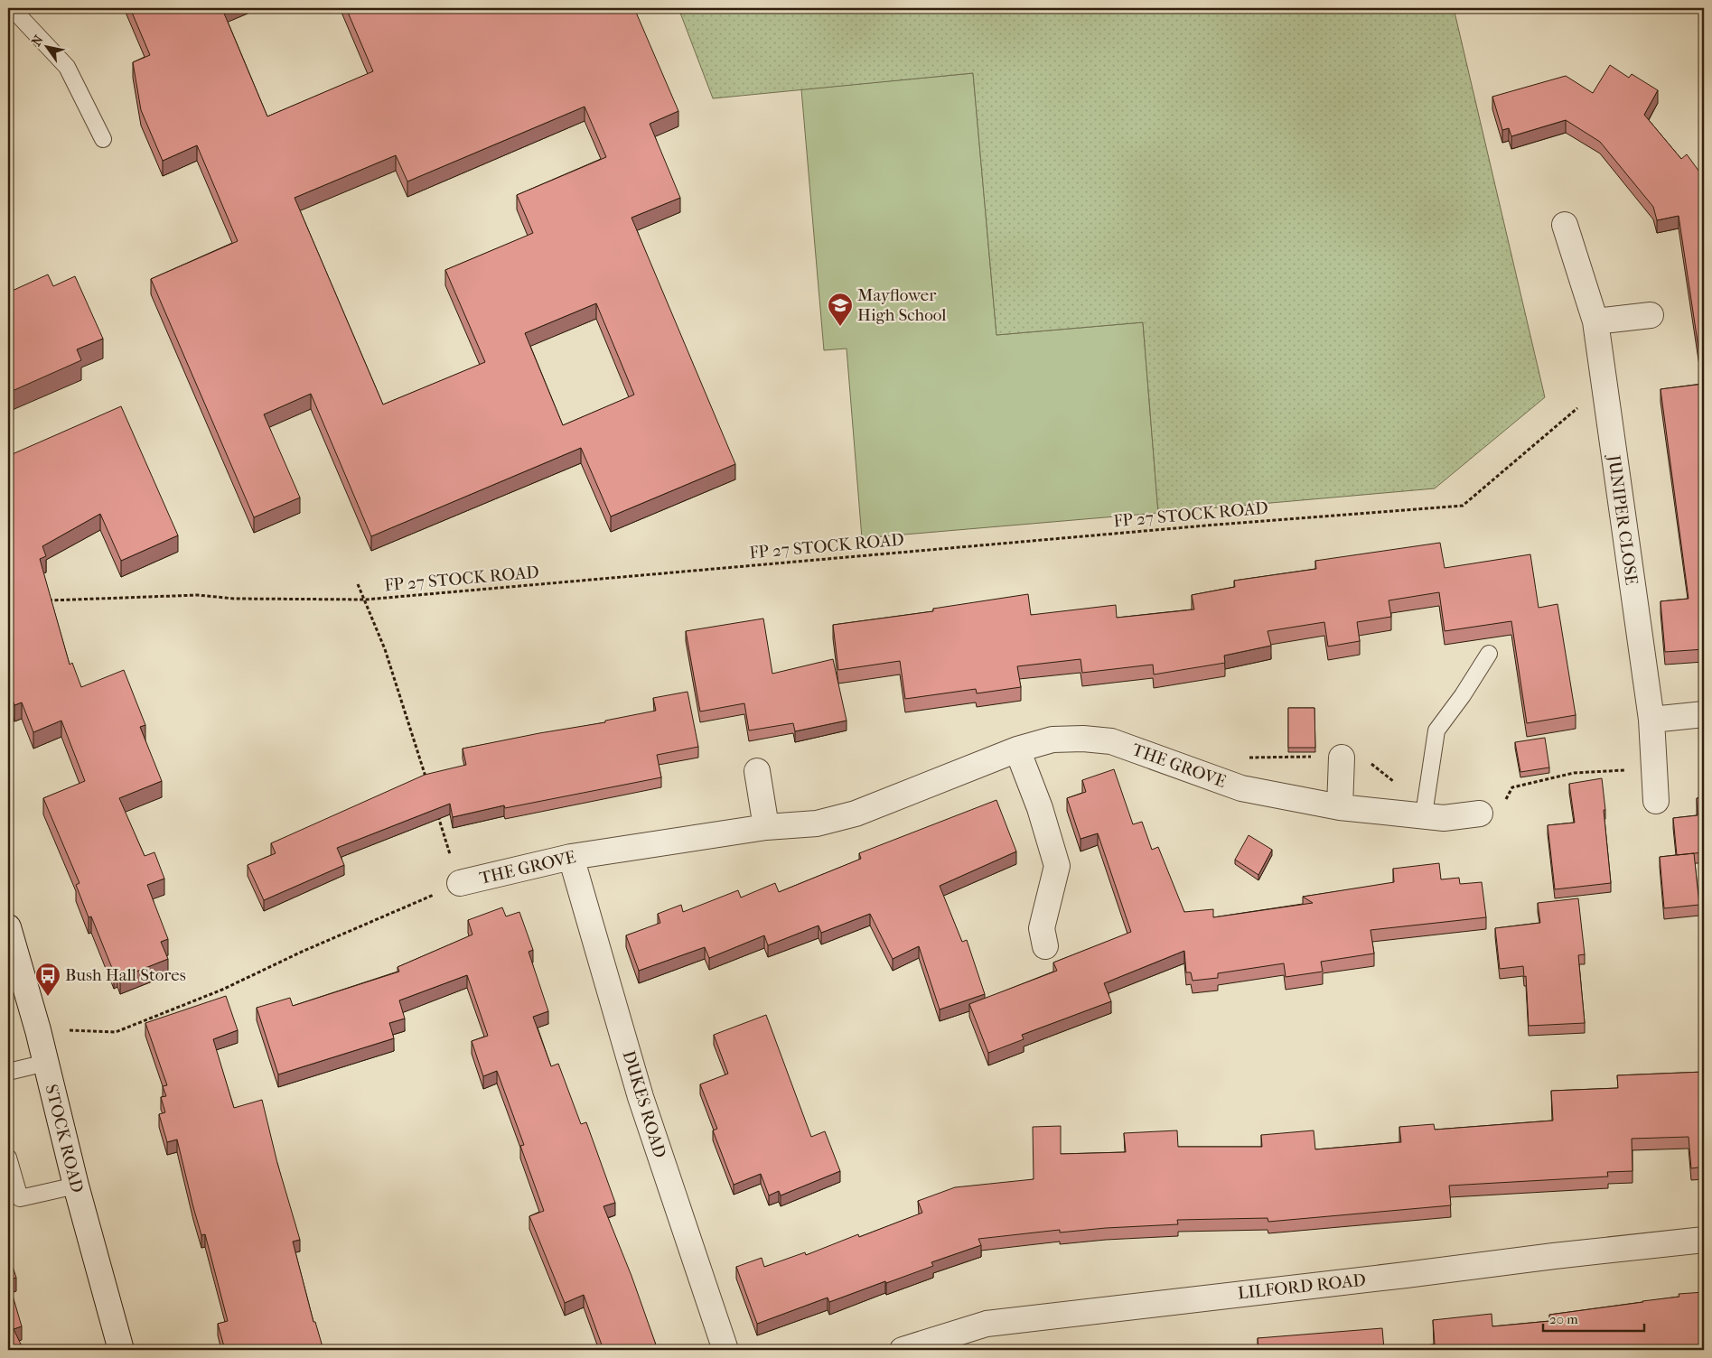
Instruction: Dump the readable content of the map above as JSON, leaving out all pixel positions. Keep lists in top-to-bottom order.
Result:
{
  "streets": {
    "street": [
      "JUNIPER CLOSE",
      "THE GROVE",
      "DUKES ROAD",
      "STOCK ROAD",
      "LILFORD ROAD"
    ],
    "path": ["FP 27 STOCK ROAD"]
  },
  "crossings": [
    ["FP 27 STOCK ROAD", "JUNIPER CLOSE"],
    ["THE GROVE", "DUKES ROAD"],
    ["THE GROVE", "STOCK ROAD"]
  ],
  "places": {
    "school or university": ["Mayflower High School"],
    "bus stop": ["Bush Hall Stores"]
  },
  "scale_bar": "20 m",
  "north": "top left"
}
